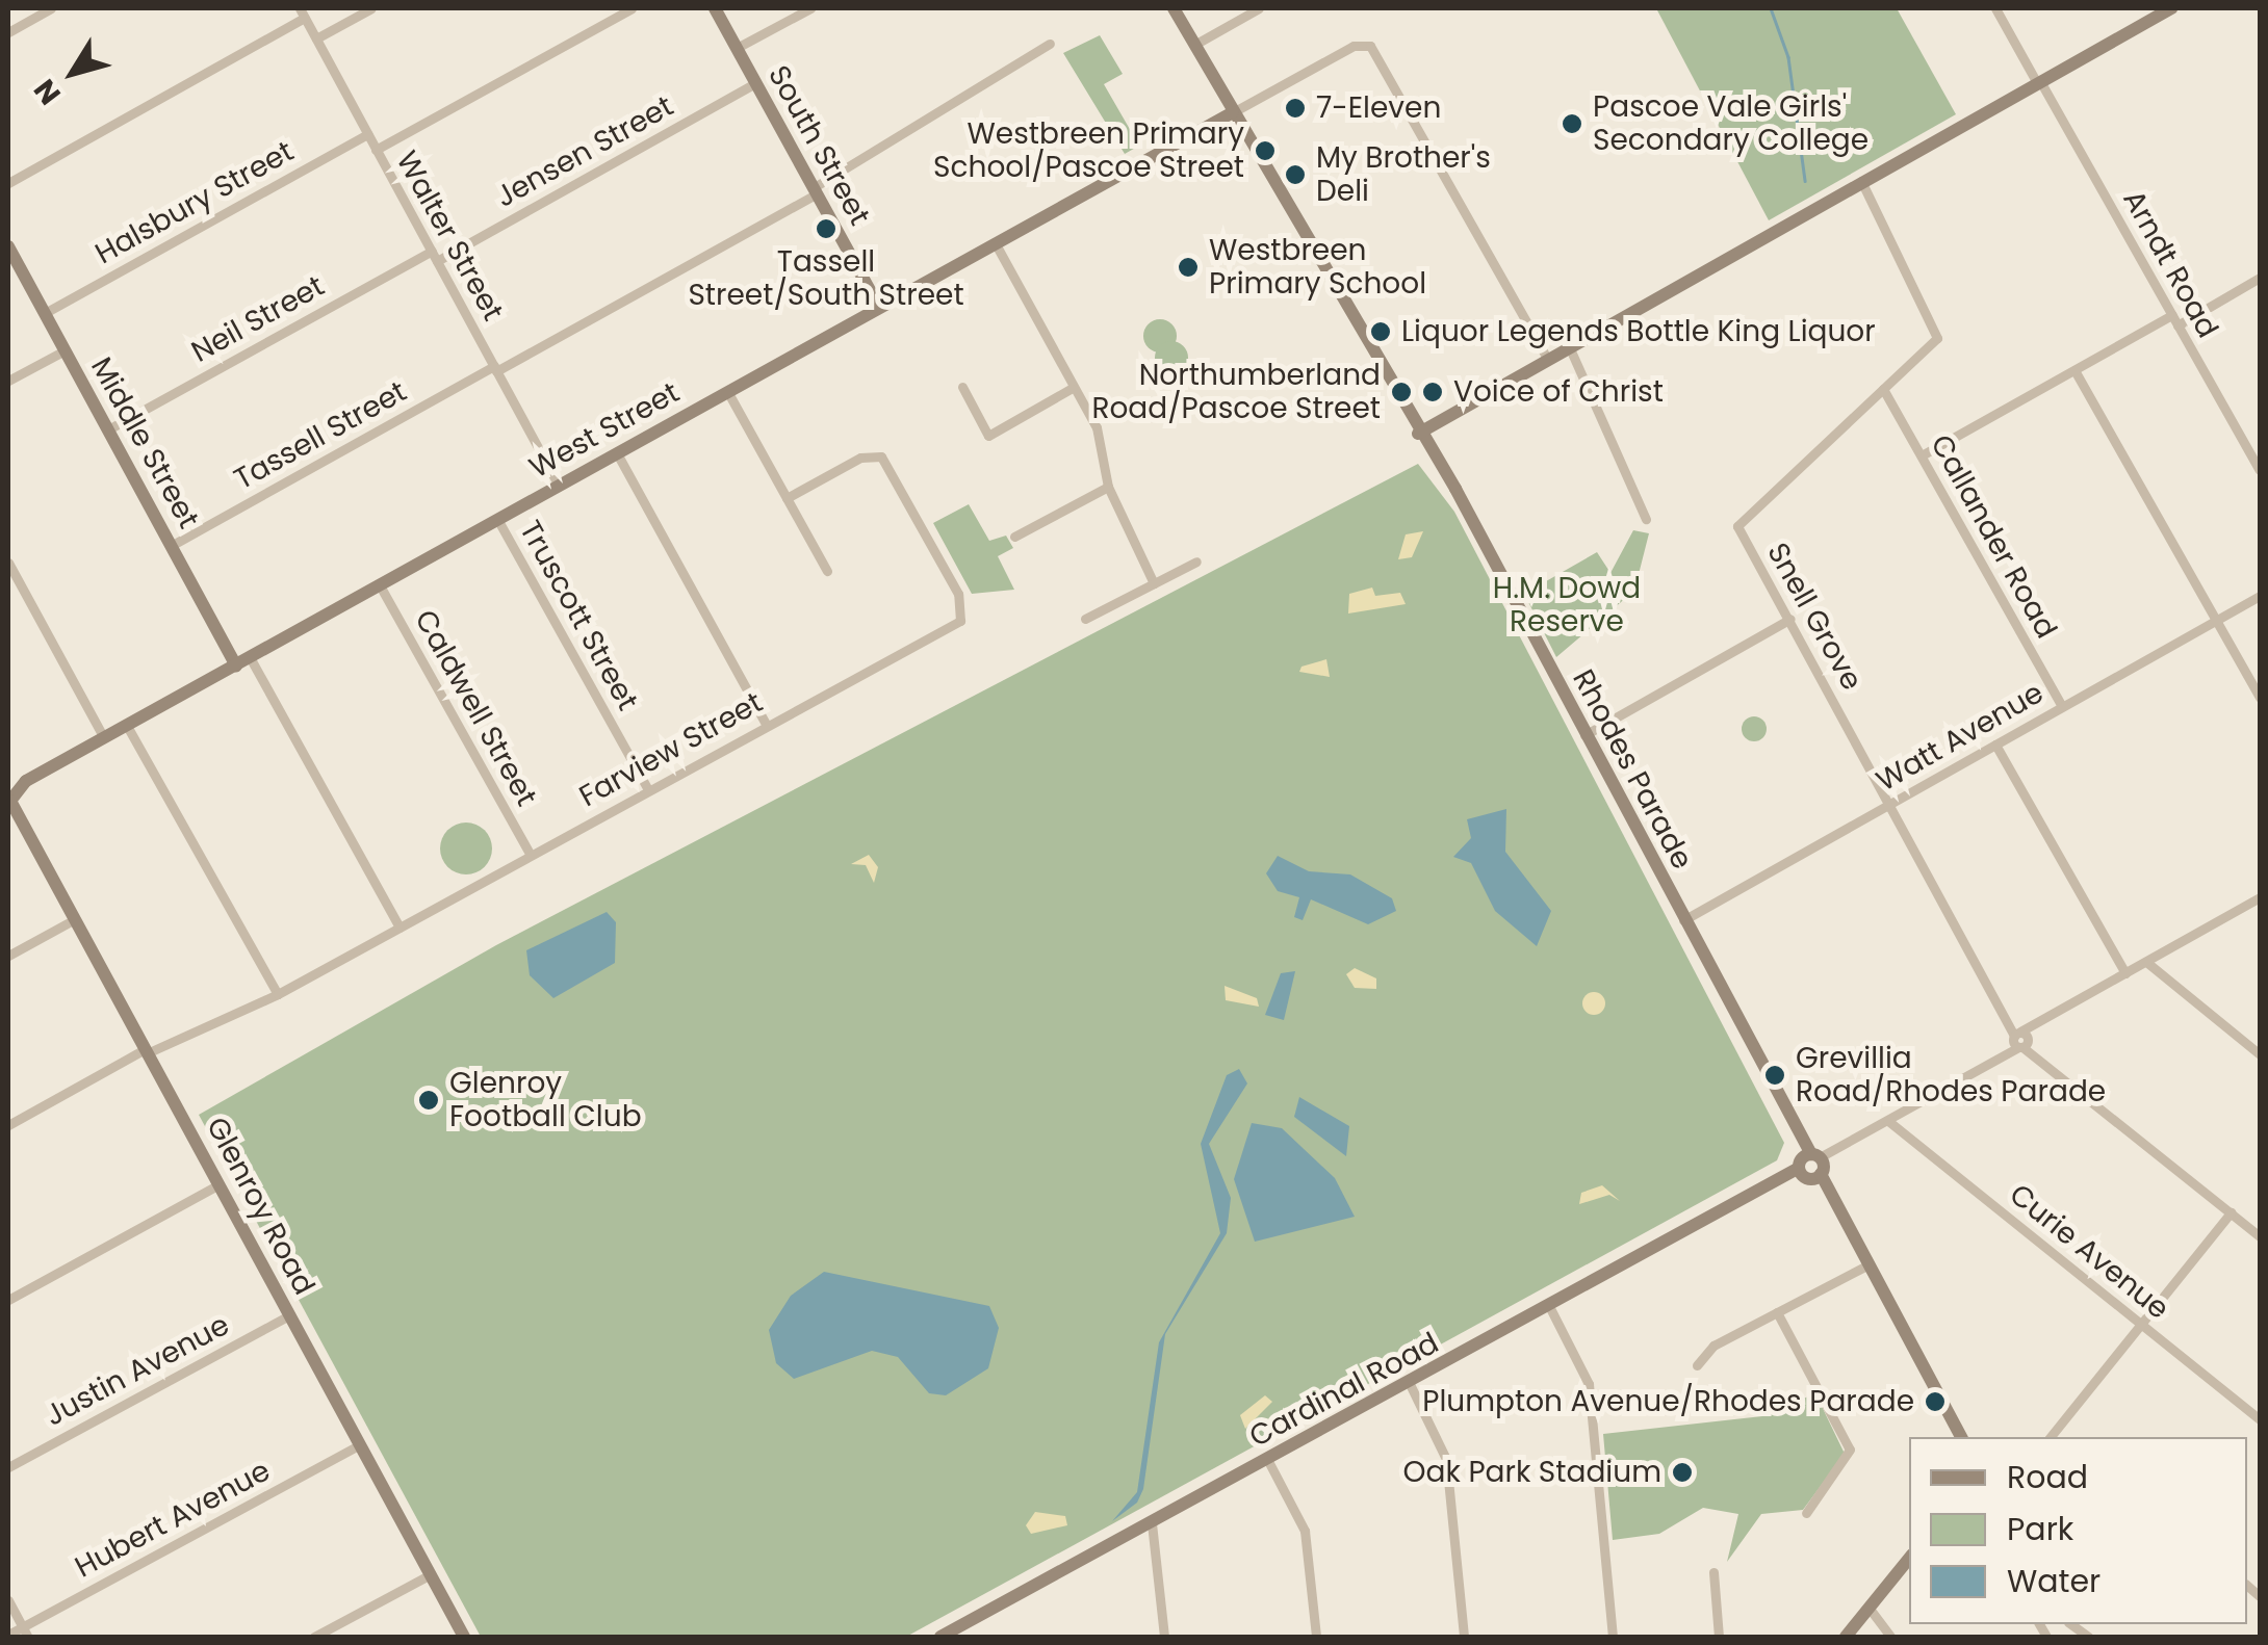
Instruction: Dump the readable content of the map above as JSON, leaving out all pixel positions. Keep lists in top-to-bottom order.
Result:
{
  "streets": {
    "street": [
      "South Street",
      "Jensen Street",
      "Halsbury Street",
      "Walter Street",
      "Arndt Road",
      "Neil Street",
      "West Street",
      "Tassell Street",
      "Middle Street",
      "Callander Road",
      "Truscott Street",
      "Snell Grove",
      "Caldwell Street",
      "Watt Avenue",
      "Farview Street",
      "Rhodes Parade",
      "Glenroy Road",
      "Curie Avenue",
      "Justin Avenue",
      "Cardinal Road",
      "Hubert Avenue"
    ]
  },
  "crossings": [
    ["South Street", "Jensen Street"],
    ["South Street", "West Street"],
    ["South Street", "Tassell Street"],
    ["Jensen Street", "Walter Street"],
    ["Jensen Street", "Neil Street"],
    ["Halsbury Street", "Walter Street"],
    ["Halsbury Street", "Middle Street"],
    ["Walter Street", "Neil Street"],
    ["Walter Street", "West Street"],
    ["Walter Street", "Tassell Street"],
    ["Neil Street", "Middle Street"],
    ["West Street", "Middle Street"],
    ["West Street", "Truscott Street"],
    ["West Street", "Caldwell Street"],
    ["West Street", "Rhodes Parade"],
    ["West Street", "Glenroy Road"],
    ["Tassell Street", "Middle Street"],
    ["Callander Road", "Snell Grove"],
    ["Callander Road", "Watt Avenue"],
    ["Truscott Street", "Farview Street"],
    ["Snell Grove", "Watt Avenue"],
    ["Caldwell Street", "Farview Street"],
    ["Watt Avenue", "Rhodes Parade"],
    ["Farview Street", "Glenroy Road"],
    ["Rhodes Parade", "Cardinal Road"],
    ["Glenroy Road", "Justin Avenue"],
    ["Glenroy Road", "Hubert Avenue"]
  ],
  "parks": ["H.M. Dowd Reserve"],
  "places": [
    "7-Eleven",
    "Pascoe Vale Girls' Secondary College",
    "Westbreen Primary School/Pascoe Street",
    "My Brother's Deli",
    "Tassell Street/South Street",
    "Westbreen Primary School",
    "Liquor Legends Bottle King Liquor",
    "Northumberland Road/Pascoe Street",
    "Voice of Christ",
    "Grevillia Road/Rhodes Parade",
    "Glenroy Football Club",
    "Plumpton Avenue/Rhodes Parade",
    "Oak Park Stadium"
  ],
  "legend": ["Road", "Park", "Water"],
  "north": "bottom left"
}
